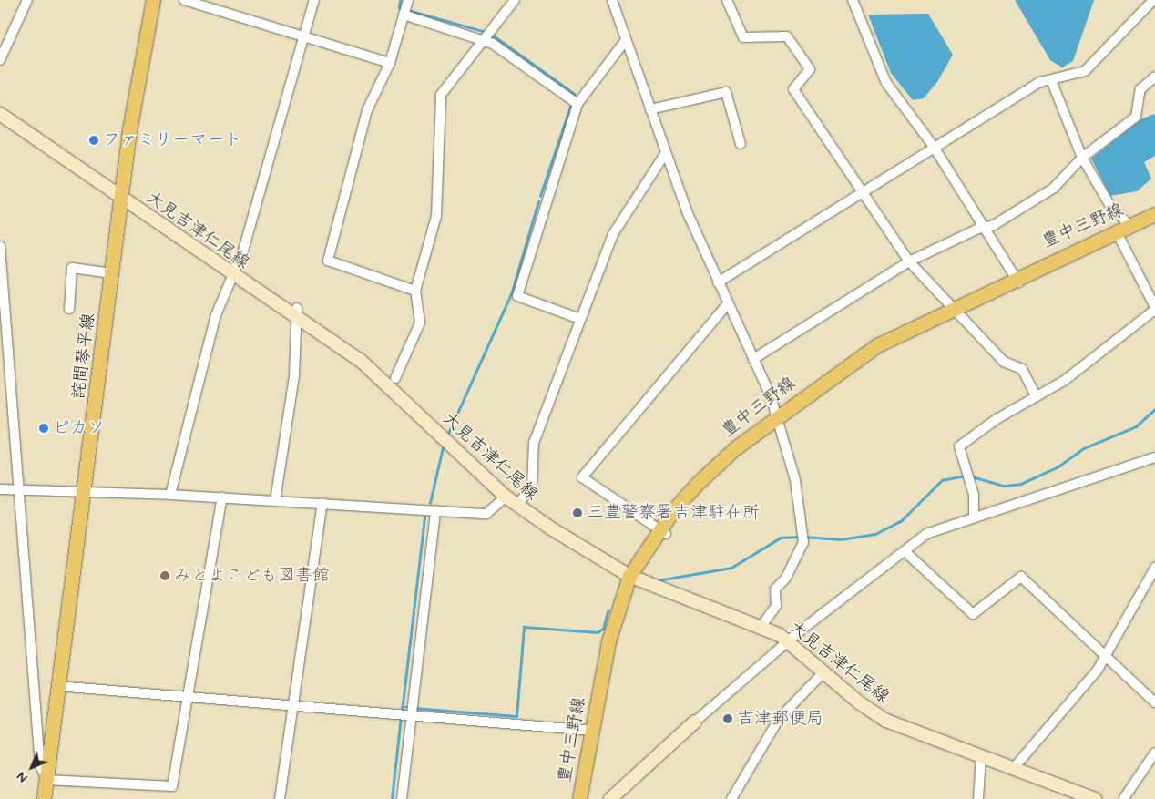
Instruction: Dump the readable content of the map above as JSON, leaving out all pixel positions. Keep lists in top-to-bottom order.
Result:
{
  "streets": {
    "main road": ["豊中三野線", "大見吉津仁尾線", "詫間琴平線"]
  },
  "crossings": [
    ["豊中三野線", "大見吉津仁尾線"],
    ["大見吉津仁尾線", "詫間琴平線"]
  ],
  "places": [
    "ファミリーマート",
    "ピカソ",
    "三豊警察署吉津駐在所",
    "みとよこども図書館",
    "吉津郵便局"
  ],
  "north": "bottom left"
}
